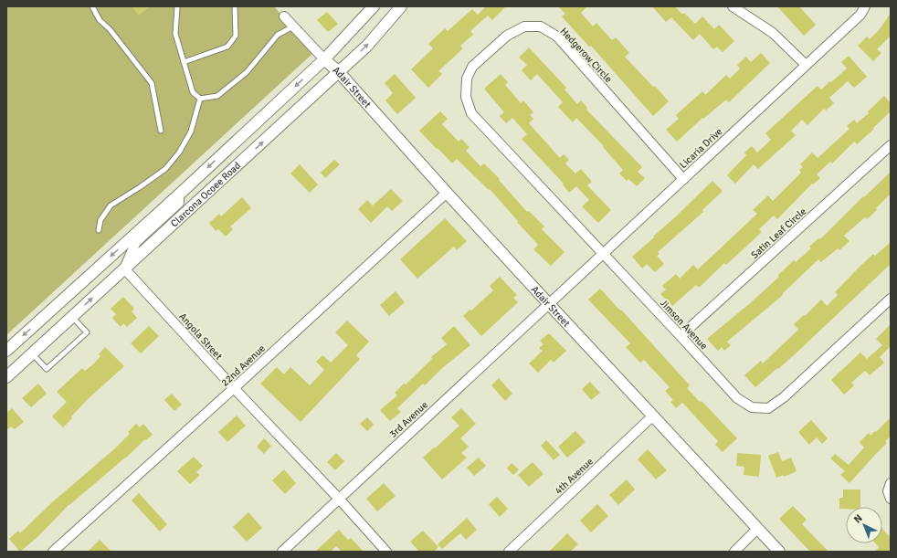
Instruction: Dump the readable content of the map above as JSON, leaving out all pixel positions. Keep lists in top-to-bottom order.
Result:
{
  "streets": {
    "street": [
      "Hedgerow Circle",
      "Adair Street",
      "Licaria Drive",
      "Clarcona Ocoee Road",
      "Satin Leaf Circle",
      "Jimson Avenue",
      "Angola Street",
      "22nd Avenue",
      "3rd Avenue",
      "4th Avenue"
    ]
  },
  "crossings": [
    ["Hedgerow Circle", "Licaria Drive"],
    ["Hedgerow Circle", "Jimson Avenue"],
    ["Adair Street", "Licaria Drive"],
    ["Adair Street", "Clarcona Ocoee Road"],
    ["Adair Street", "22nd Avenue"],
    ["Adair Street", "3rd Avenue"],
    ["Adair Street", "4th Avenue"],
    ["Licaria Drive", "Jimson Avenue"],
    ["Licaria Drive", "3rd Avenue"],
    ["Clarcona Ocoee Road", "Angola Street"],
    ["Satin Leaf Circle", "Jimson Avenue"],
    ["Angola Street", "22nd Avenue"],
    ["Angola Street", "3rd Avenue"]
  ],
  "north": "top left"
}
